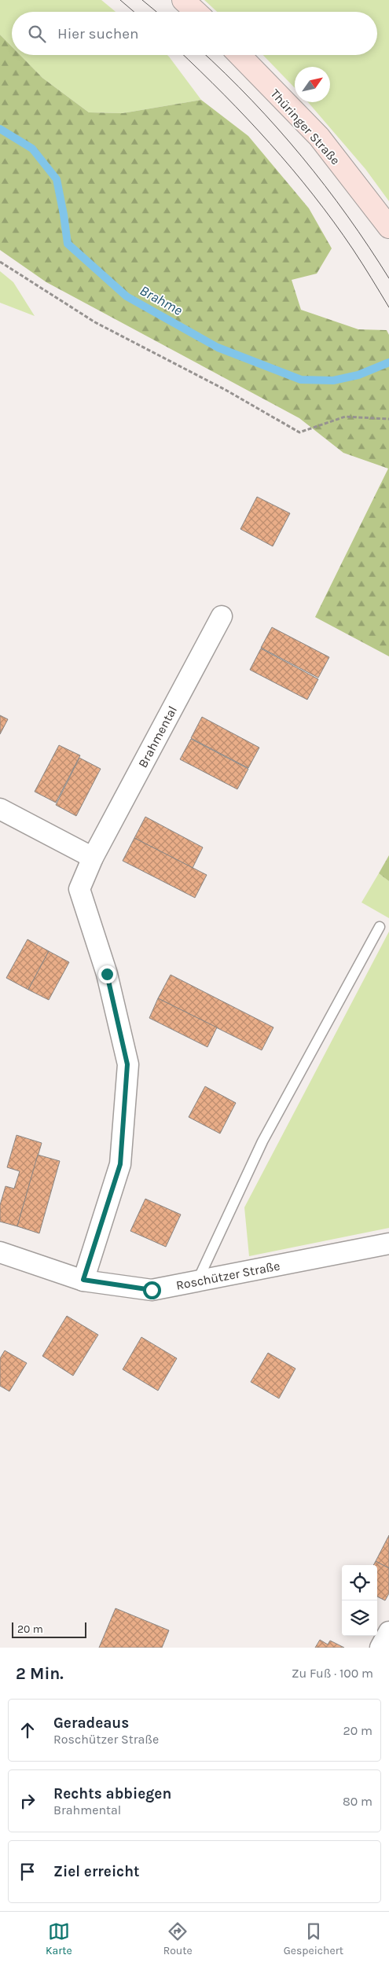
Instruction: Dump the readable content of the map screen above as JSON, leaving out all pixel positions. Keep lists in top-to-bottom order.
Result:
{
  "streets": {
    "main road": ["Thüringer Straße"],
    "street": ["Brahmental", "Roschützer Straße"]
  },
  "crossings": [
    ["Brahmental", "Roschützer Straße"]
  ],
  "water": ["Brahme"],
  "scale_bar": "20 m",
  "north": "top right",
  "page": {
    "search": "Hier suchen",
    "scale": "20 m",
    "heading": ["2 Min.", "Zu Fuß · 100 m"],
    "list": [
      ["Geradeaus", "Roschützer Straße", "20 m"],
      ["Rechts abbiegen", "Brahmental", "80 m"],
      "Ziel erreicht"
    ],
    "nav": ["Karte", "Route", "Gespeichert"]
  }
}
